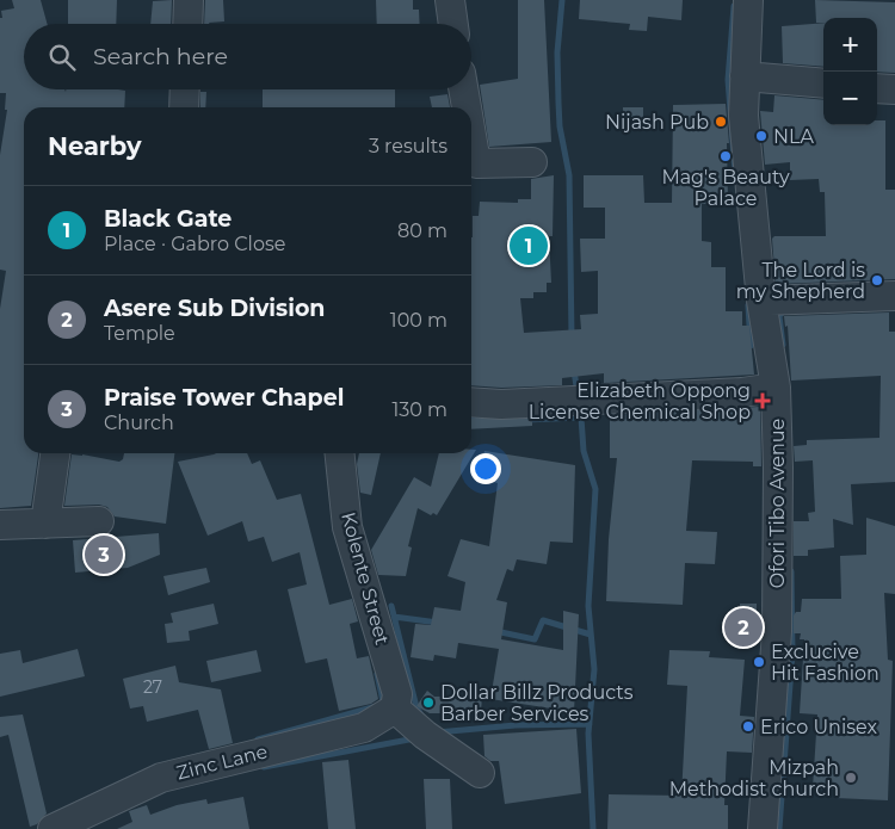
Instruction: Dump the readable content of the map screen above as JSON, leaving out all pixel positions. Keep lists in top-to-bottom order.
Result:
{
  "streets": {
    "street": ["Ofori Tibo Avenue", "Kolente Street", "Zinc Lane"]
  },
  "crossings": [
    ["Kolente Street", "Zinc Lane"]
  ],
  "places": {
    "other": [
      "Nijash Pub",
      "NLA",
      "Mag's Beauty Palace",
      "The Lord is my Shepherd",
      "Exclucive Hit Fashion",
      "Dollar Billz Products Barber Services",
      "Erico Unisex",
      "Mizpah Methodist church"
    ],
    "health": ["Elizabeth Oppong License Chemical Shop"]
  },
  "house_numbers": ["27"],
  "page": {
    "map_buttons": ["+", "−"],
    "search": "Search here",
    "heading": ["Nearby", "3 results"],
    "list": [
      {
        "mark": "1",
        "name": "Black Gate",
        "note": "Place · Gabro Close",
        "value": "80 m"
      },
      {
        "mark": "2",
        "name": "Asere Sub Division",
        "note": "Temple",
        "value": "100 m"
      },
      {
        "mark": "3",
        "name": "Praise Tower Chapel",
        "note": "Church",
        "value": "130 m"
      }
    ],
    "pins": ["1", "3", "2"]
  }
}
